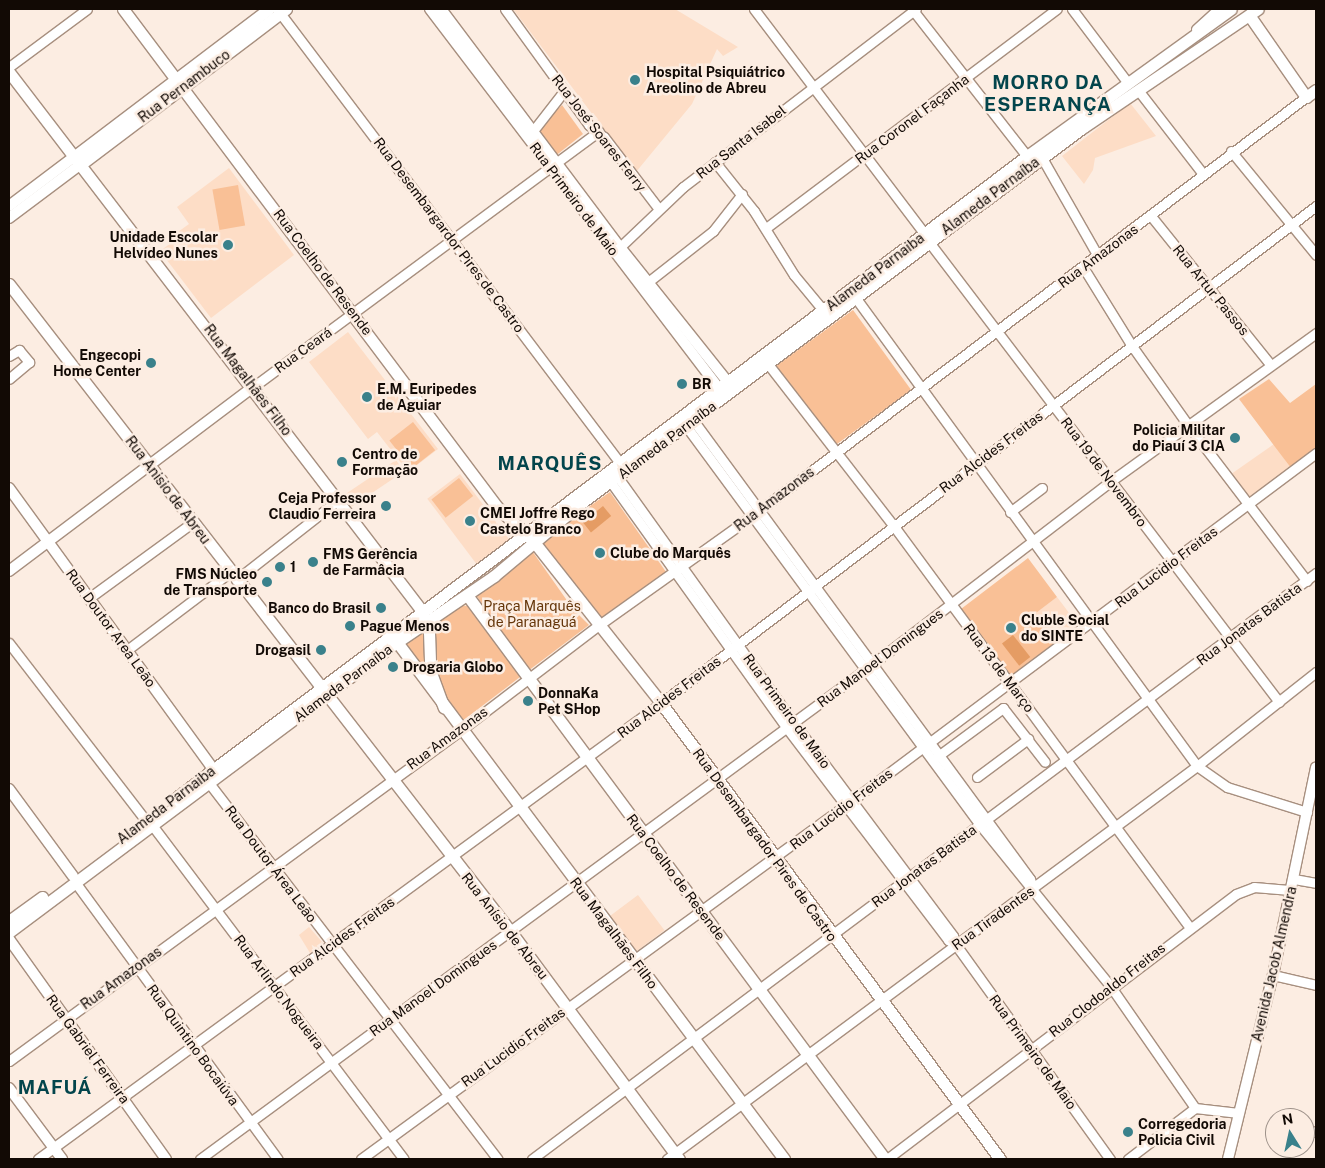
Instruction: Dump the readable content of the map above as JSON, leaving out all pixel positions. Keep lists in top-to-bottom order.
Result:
{
  "streets": {
    "main road": [
      "Rua Pernambuco",
      "Alameda Parnaíba",
      "Rua Amazonas",
      "Rua Coelho de Resende",
      "Alameda Parnaiba",
      "Rua Magalhães Filho",
      "Rua Anisio de Abreu",
      "Rua Desembargador Pires de Castro",
      "Rua Anísio de Abreu"
    ],
    "street": [
      "Rua Coronel Façanha",
      "Rua José Soares Ferry",
      "Rua Santa Isabel",
      "Rua Primeiro de Maio",
      "Rua Desembargardor Pires de Castro",
      "Rua Artur Passos",
      "Rua Ceará",
      "Rua Alcides Freitas",
      "Rua 19 de Novembro",
      "Rua Lucidio Freitas",
      "Rua Jonatas Batista",
      "Rua Doutor Area Leão",
      "Rua Manoel Domingues",
      "Rua 13 de Março",
      "Rua Doutor Área Leão",
      "Rua Tiradentes",
      "Avenida Jacob Almendra",
      "Rua Clodoaldo Freitas",
      "Rua Arlindo Nogueira",
      "Rua Quintino Bocaiúva",
      "Rua Gabriel Ferreira"
    ]
  },
  "crossings": [
    ["Rua Pernambuco", "Rua Desembargardor Pires de Castro"],
    ["Rua Pernambuco", "Rua Coelho de Resende"],
    ["Rua Pernambuco", "Rua Magalhães Filho"],
    ["Rua Coronel Façanha", "Rua 19 de Novembro"],
    ["Rua José Soares Ferry", "Rua Santa Isabel"],
    ["Rua José Soares Ferry", "Rua Ceará"],
    ["Rua Santa Isabel", "Rua Primeiro de Maio"],
    ["Rua Santa Isabel", "Rua 19 de Novembro"],
    ["Alameda Parnaíba", "Rua Primeiro de Maio"],
    ["Alameda Parnaíba", "Rua Desembargardor Pires de Castro"],
    ["Alameda Parnaíba", "Rua Coelho de Resende"],
    ["Alameda Parnaíba", "Alameda Parnaiba"],
    ["Alameda Parnaíba", "Rua Magalhães Filho"],
    ["Alameda Parnaíba", "Rua 19 de Novembro"],
    ["Alameda Parnaíba", "Rua Anisio de Abreu"],
    ["Alameda Parnaíba", "Rua 13 de Março"],
    ["Alameda Parnaíba", "Rua Desembargador Pires de Castro"],
    ["Alameda Parnaíba", "Rua Doutor Área Leão"],
    ["Alameda Parnaíba", "Rua Anísio de Abreu"],
    ["Alameda Parnaíba", "Rua Arlindo Nogueira"],
    ["Alameda Parnaíba", "Rua Quintino Bocaiúva"],
    ["Rua Primeiro de Maio", "Rua Amazonas"],
    ["Rua Primeiro de Maio", "Alameda Parnaiba"],
    ["Rua Primeiro de Maio", "Rua Ceará"],
    ["Rua Primeiro de Maio", "Rua Alcides Freitas"],
    ["Rua Primeiro de Maio", "Rua Lucidio Freitas"],
    ["Rua Primeiro de Maio", "Rua Jonatas Batista"],
    ["Rua Primeiro de Maio", "Rua Manoel Domingues"],
    ["Rua Primeiro de Maio", "Rua Tiradentes"],
    ["Rua Primeiro de Maio", "Rua Clodoaldo Freitas"],
    ["Rua Desembargardor Pires de Castro", "Rua Ceará"],
    ["Rua Amazonas", "Rua Coelho de Resende"],
    ["Rua Amazonas", "Rua Artur Passos"],
    ["Rua Amazonas", "Rua Magalhães Filho"],
    ["Rua Amazonas", "Rua 19 de Novembro"],
    ["Rua Amazonas", "Rua 13 de Março"],
    ["Rua Amazonas", "Rua Desembargador Pires de Castro"],
    ["Rua Amazonas", "Rua Doutor Área Leão"],
    ["Rua Amazonas", "Rua Anísio de Abreu"],
    ["Rua Amazonas", "Rua Arlindo Nogueira"],
    ["Rua Amazonas", "Rua Quintino Bocaiúva"],
    ["Rua Amazonas", "Rua Gabriel Ferreira"],
    ["Rua Coelho de Resende", "Rua Ceará"],
    ["Rua Coelho de Resende", "Rua Alcides Freitas"],
    ["Rua Coelho de Resende", "Rua Lucidio Freitas"],
    ["Rua Coelho de Resende", "Rua Jonatas Batista"],
    ["Rua Coelho de Resende", "Rua Manoel Domingues"],
    ["Rua Coelho de Resende", "Rua Desembargador Pires de Castro"],
    ["Rua Coelho de Resende", "Rua Tiradentes"],
    ["Rua Coelho de Resende", "Rua Clodoaldo Freitas"],
    ["Alameda Parnaiba", "Rua 19 de Novembro"],
    ["Alameda Parnaiba", "Rua Anisio de Abreu"],
    ["Alameda Parnaiba", "Rua Doutor Area Leão"],
    ["Alameda Parnaiba", "Rua Anísio de Abreu"],
    ["Alameda Parnaiba", "Rua Arlindo Nogueira"],
    ["Rua Artur Passos", "Rua Alcides Freitas"],
    ["Rua Artur Passos", "Rua Manoel Domingues"],
    ["Rua Ceará", "Rua Magalhães Filho"],
    ["Rua Ceará", "Rua Anisio de Abreu"],
    ["Rua Ceará", "Rua Doutor Area Leão"],
    ["Rua Magalhães Filho", "Rua Alcides Freitas"],
    ["Rua Magalhães Filho", "Rua Lucidio Freitas"],
    ["Rua Magalhães Filho", "Rua Jonatas Batista"],
    ["Rua Magalhães Filho", "Rua Manoel Domingues"],
    ["Rua Magalhães Filho", "Rua Tiradentes"],
    ["Rua Alcides Freitas", "Rua 19 de Novembro"],
    ["Rua Alcides Freitas", "Rua 13 de Março"],
    ["Rua Alcides Freitas", "Rua Desembargador Pires de Castro"],
    ["Rua Alcides Freitas", "Rua Doutor Área Leão"],
    ["Rua Alcides Freitas", "Rua Anísio de Abreu"],
    ["Rua Alcides Freitas", "Rua Arlindo Nogueira"],
    ["Rua Alcides Freitas", "Rua Quintino Bocaiúva"],
    ["Rua Alcides Freitas", "Rua Gabriel Ferreira"],
    ["Rua 19 de Novembro", "Rua Lucidio Freitas"],
    ["Rua 19 de Novembro", "Rua Jonatas Batista"],
    ["Rua 19 de Novembro", "Rua Manoel Domingues"],
    ["Rua 19 de Novembro", "Rua Tiradentes"],
    ["Rua Anisio de Abreu", "Rua Anísio de Abreu"],
    ["Rua Lucidio Freitas", "Rua 13 de Março"],
    ["Rua Lucidio Freitas", "Rua Desembargador Pires de Castro"],
    ["Rua Lucidio Freitas", "Rua Doutor Área Leão"],
    ["Rua Lucidio Freitas", "Rua Anísio de Abreu"],
    ["Rua Lucidio Freitas", "Rua Arlindo Nogueira"],
    ["Rua Jonatas Batista", "Rua 13 de Março"],
    ["Rua Jonatas Batista", "Rua Desembargador Pires de Castro"],
    ["Rua Jonatas Batista", "Rua Anísio de Abreu"],
    ["Rua Manoel Domingues", "Rua 13 de Março"],
    ["Rua Manoel Domingues", "Rua Desembargador Pires de Castro"],
    ["Rua Manoel Domingues", "Rua Doutor Área Leão"],
    ["Rua Manoel Domingues", "Rua Anísio de Abreu"],
    ["Rua Manoel Domingues", "Rua Arlindo Nogueira"],
    ["Rua Manoel Domingues", "Rua Quintino Bocaiúva"],
    ["Rua 13 de Março", "Rua Tiradentes"],
    ["Rua 13 de Março", "Rua Clodoaldo Freitas"],
    ["Rua Desembargador Pires de Castro", "Rua Tiradentes"],
    ["Rua Desembargador Pires de Castro", "Rua Clodoaldo Freitas"],
    ["Rua Tiradentes", "Rua Anísio de Abreu"],
    ["Avenida Jacob Almendra", "Rua Clodoaldo Freitas"]
  ],
  "districts": ["MORRO DA ESPERANÇA", "MARQUÊS", "MAFUÁ"],
  "parks": ["Praça Marquês de Paranaguá"],
  "places": [
    "Hospital Psiquiátrico Areolino de Abreu",
    "Unidade Escolar Helvídeo Nunes",
    "Engecopi Home Center",
    "BR",
    "E.M. Euripedes de Aguiar",
    "Policia Militar do Piauí 3 CIA",
    "Centro de Formação",
    "Ceja Professor Claudio Ferreira",
    "CMEI Joffre Rego Castelo Branco",
    "Clube do Marquês",
    "FMS Gerência de Farmâcia",
    "1",
    "FMS Núcleo de Transporte",
    "Banco do Brasil",
    "Pague Menos",
    "Cluble Social do SINTE",
    "Drogasil",
    "Drogaria Globo",
    "DonnaKa Pet SHop",
    "Corregedoria Policia Civil"
  ],
  "north": "top"
}
